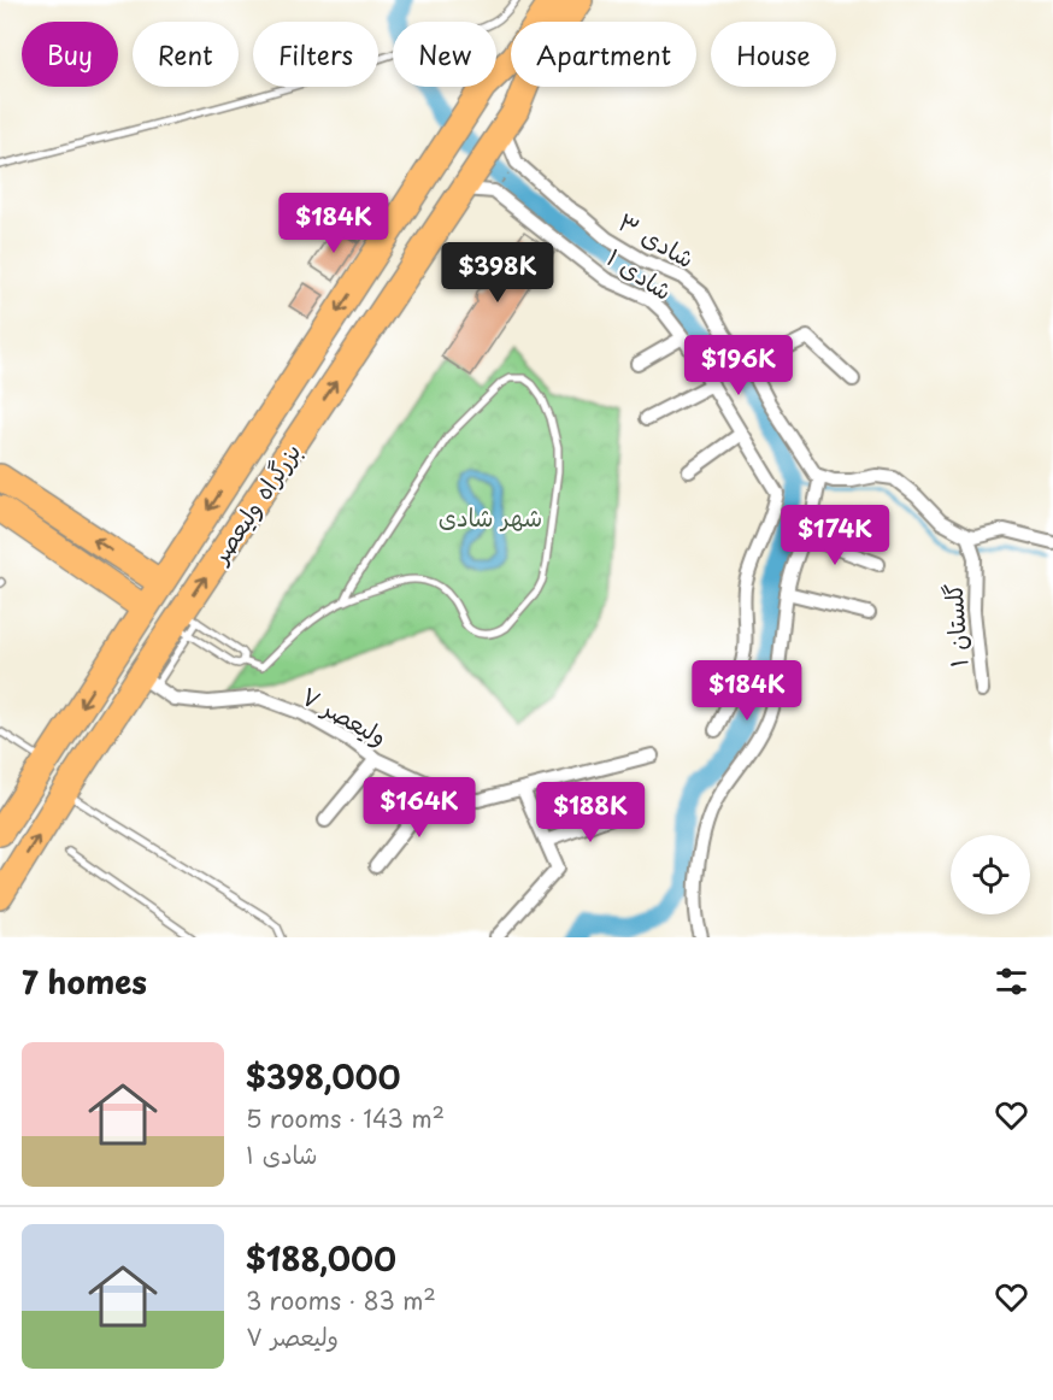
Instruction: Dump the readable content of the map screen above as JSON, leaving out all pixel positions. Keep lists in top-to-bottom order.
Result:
{
  "streets": {
    "highway": ["بزرگراه ولیعصر"],
    "street": [
      "شادی ۳",
      "شادی ۱",
      "گلستان ۱",
      "ولیعصر ۷"
    ]
  },
  "crossings": [
    ["شادی ۳", "بزرگراه ولیعصر"],
    ["بزرگراه ولیعصر", "ولیعصر ۷"]
  ],
  "parks": ["شهر شادی"],
  "page": {
    "chip": [
      "Buy",
      "Rent",
      "Filters",
      "New",
      "Apartment",
      "House"
    ],
    "price": [
      "$184K",
      "$398K",
      "$196K",
      "$174K",
      "$184K",
      "$164K",
      "$188K"
    ],
    "heading": "7 homes",
    "list": [
      {
        "name": "$398,000",
        "note": "5 rooms · 143 m² · شادی ۱"
      },
      {
        "name": "$188,000",
        "note": "3 rooms · 83 m² · ولیعصر ۷"
      }
    ]
  }
}
